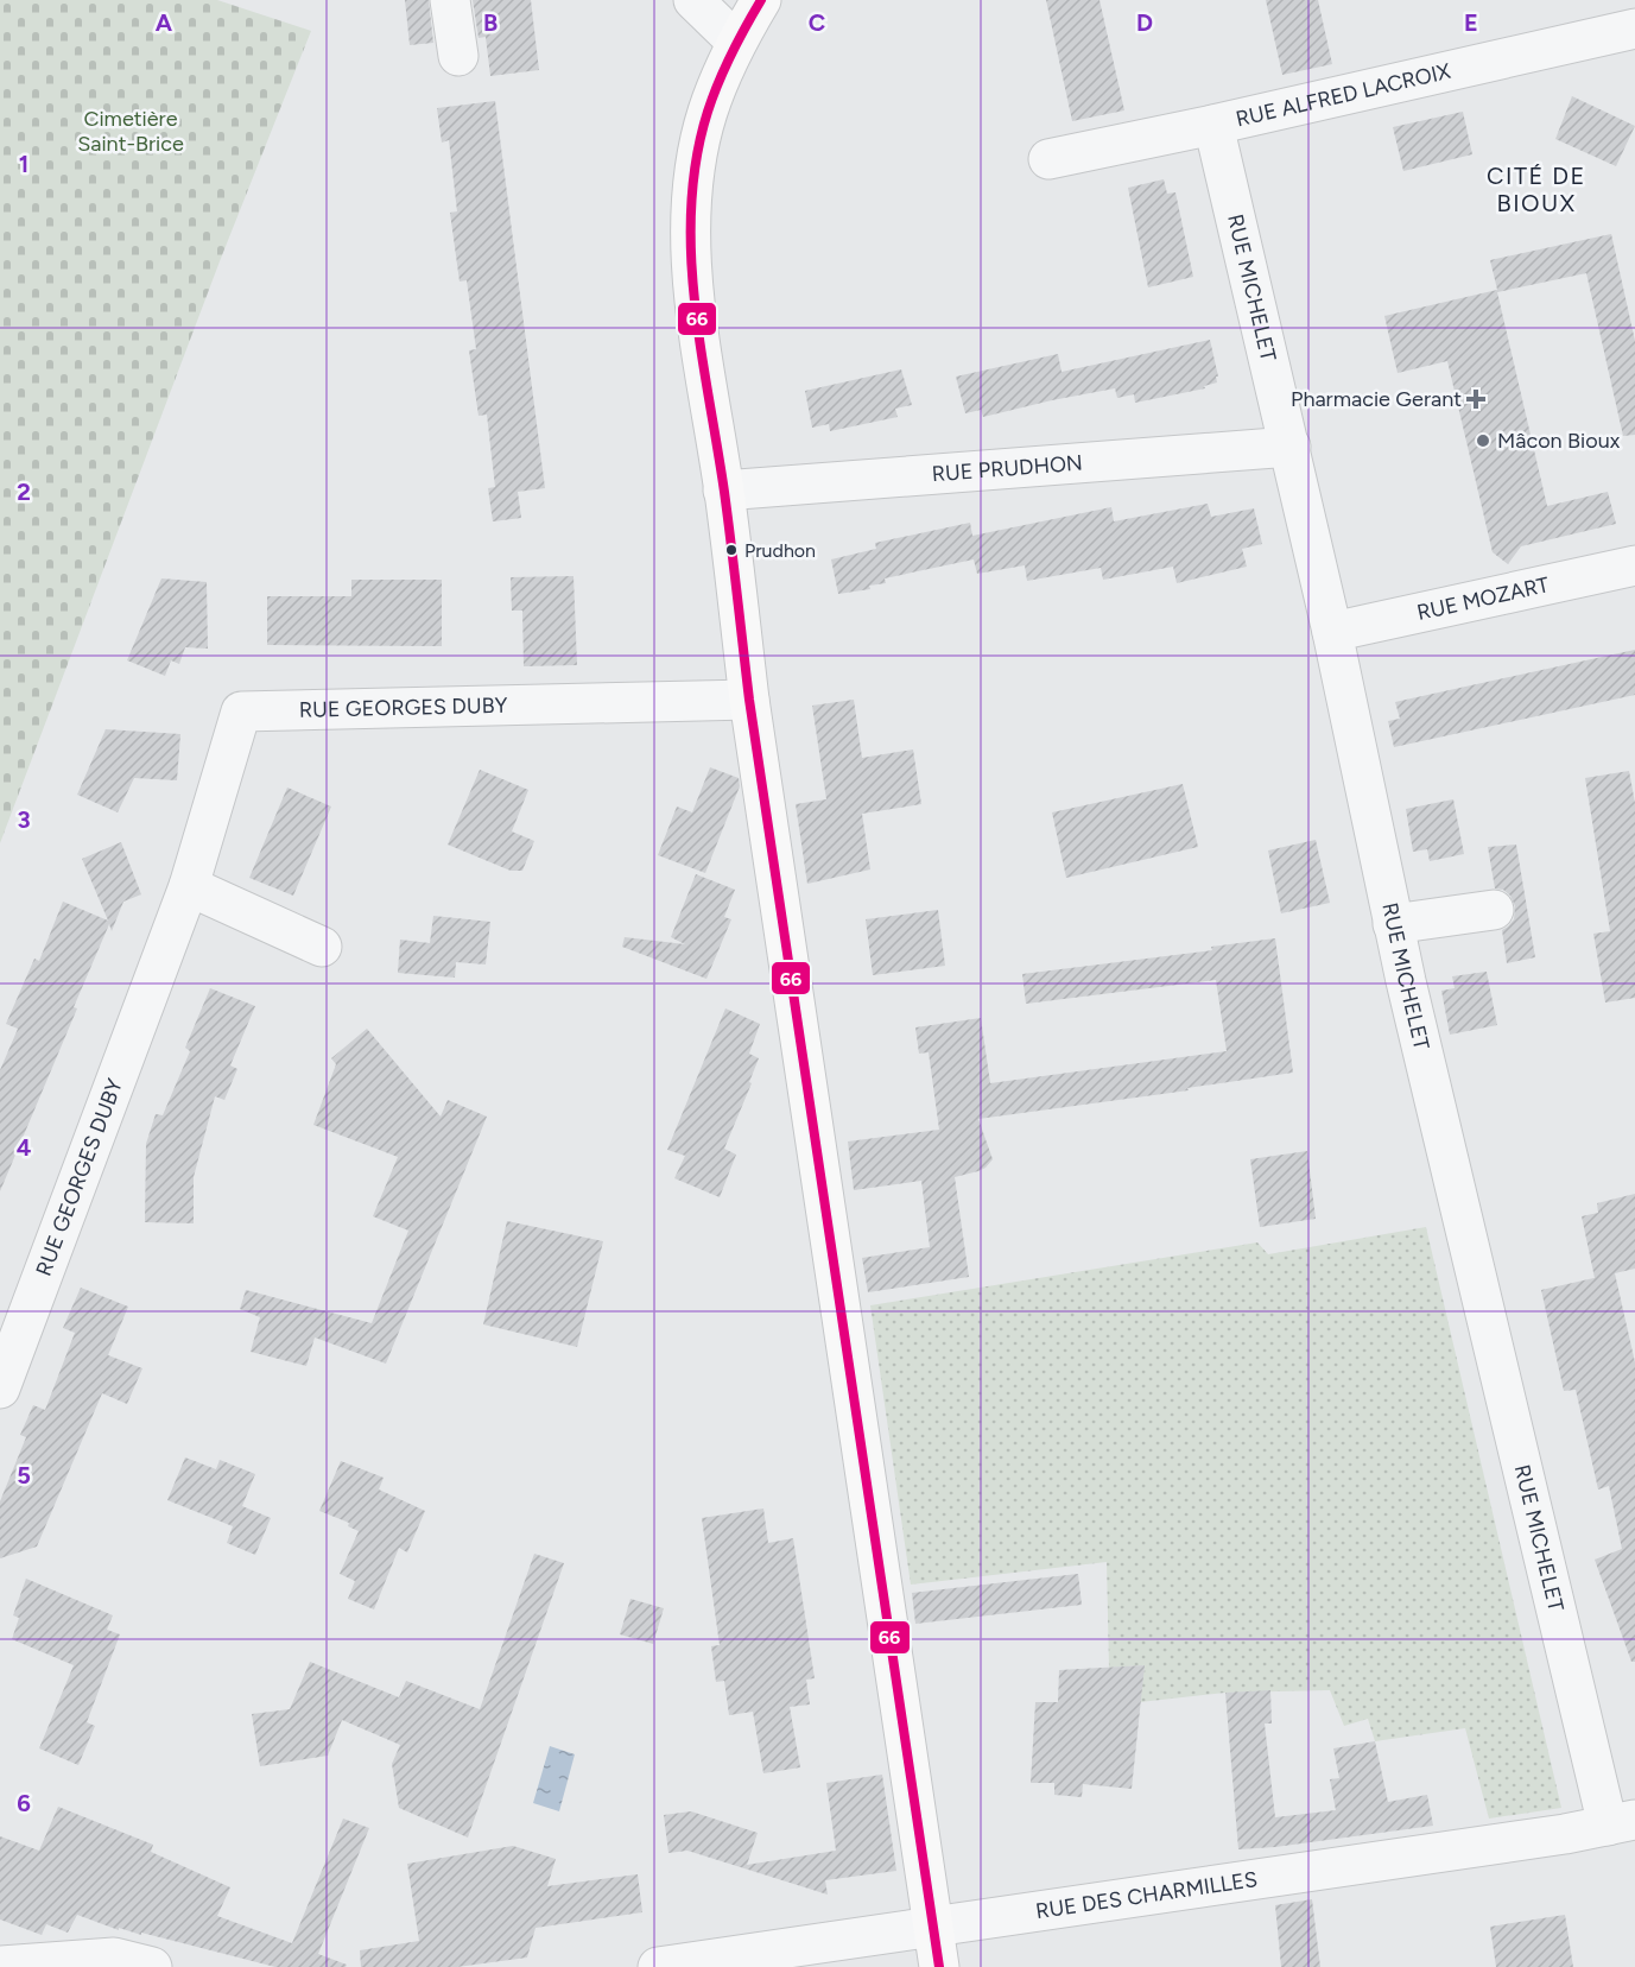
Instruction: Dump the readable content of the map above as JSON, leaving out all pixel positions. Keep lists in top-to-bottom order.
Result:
{
  "streets": {
    "street": [
      "RUE ALFRED LACROIX",
      "RUE MICHELET",
      "RUE PRUDHON",
      "RUE MOZART",
      "RUE GEORGES DUBY",
      "RUE DES CHARMILLES"
    ]
  },
  "crossings": [
    ["RUE ALFRED LACROIX", "RUE MICHELET"],
    ["RUE MICHELET", "RUE PRUDHON"],
    ["RUE MICHELET", "RUE MOZART"],
    ["RUE MICHELET", "RUE DES CHARMILLES"]
  ],
  "districts": ["CITÉ DE BIOUX"],
  "parks": ["Cimetière Saint-Brice"],
  "places": {
    "health": ["Pharmacie Gerant"],
    "other": ["Mâcon Bioux", "Prudhon"]
  },
  "lines": ["transit line 66"],
  "grid": {
    "columns": [
      "A",
      "B",
      "C",
      "D",
      "E"
    ],
    "rows": [
      "1",
      "2",
      "3",
      "4",
      "5",
      "6"
    ]
  }
}
